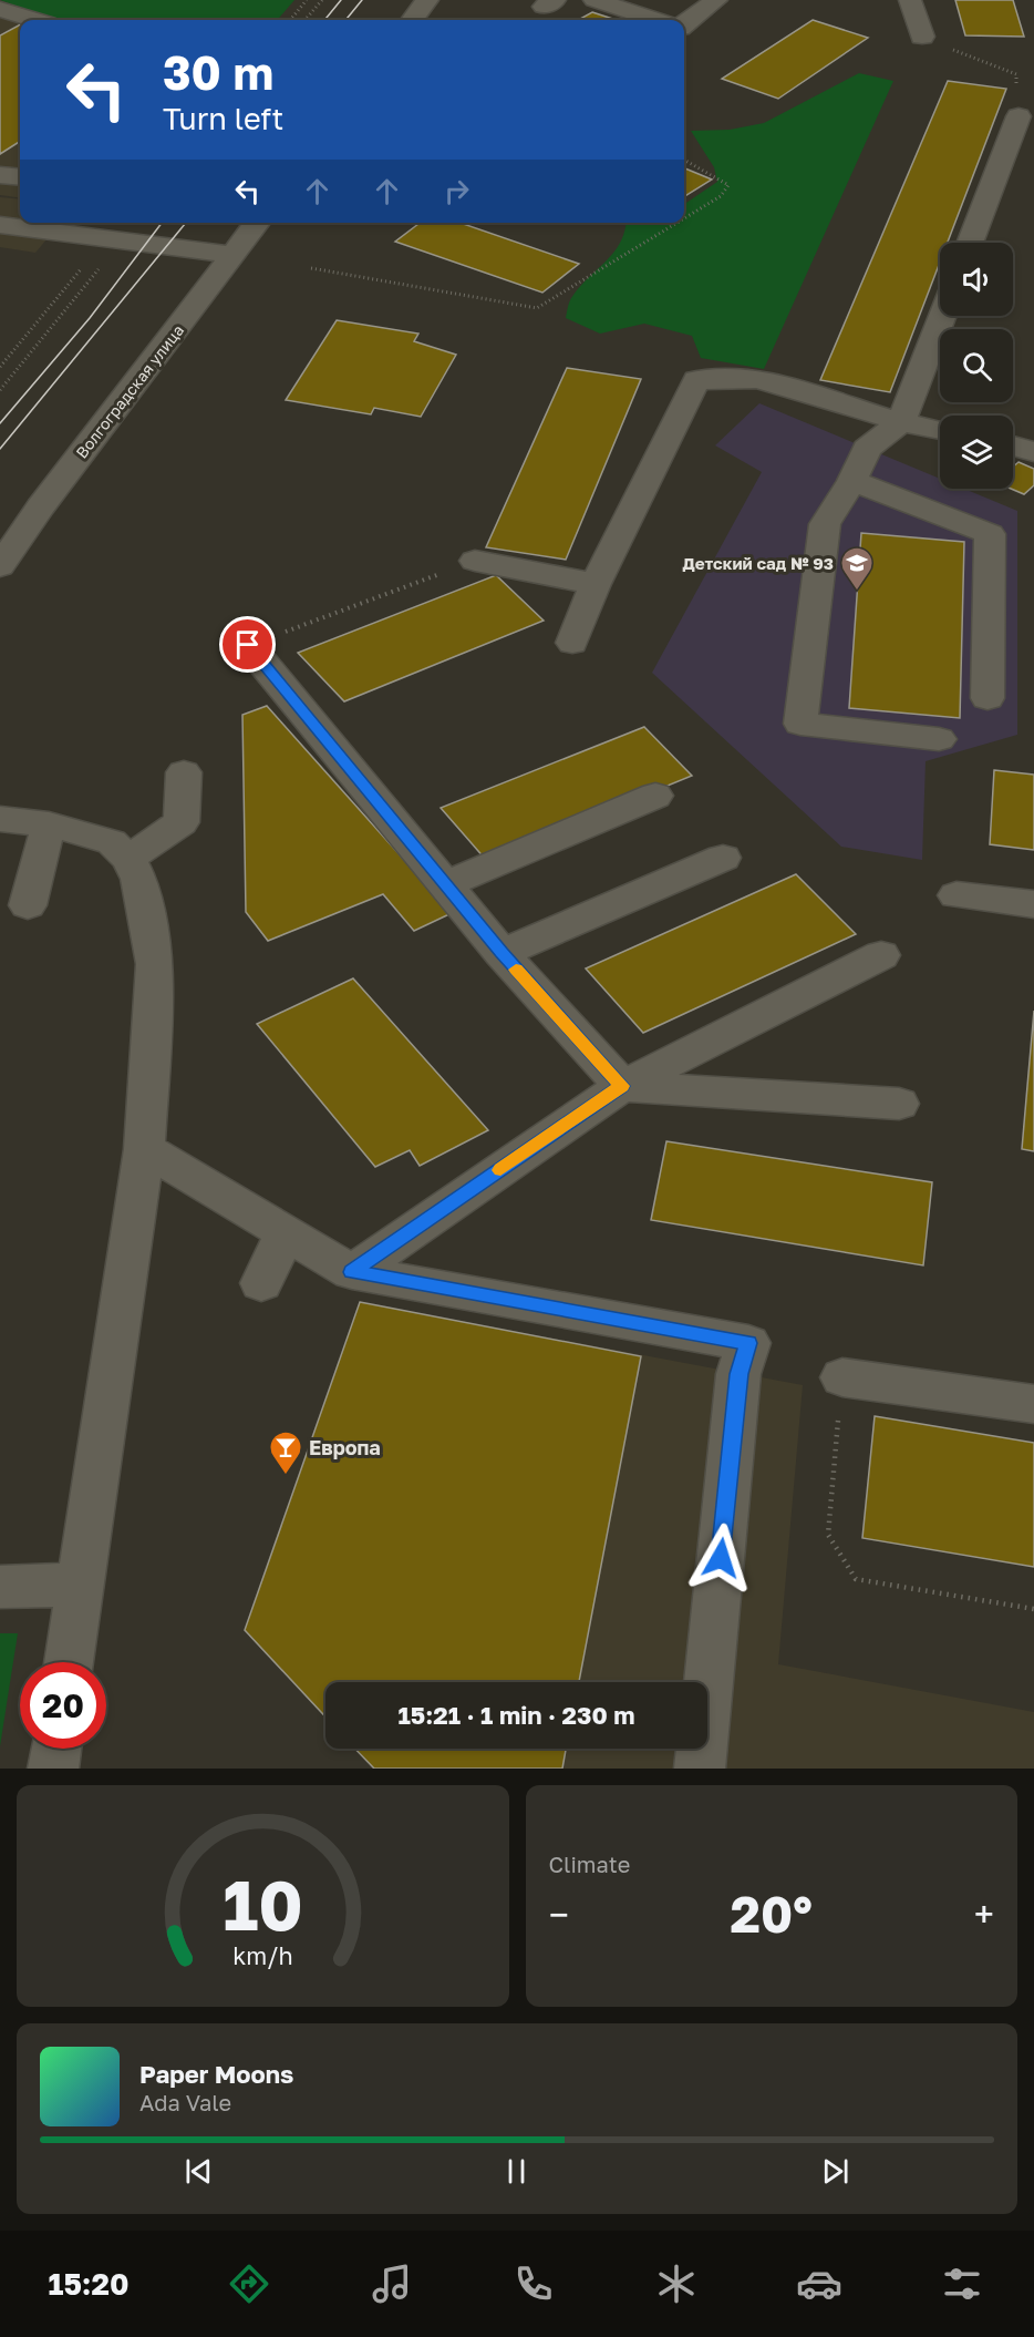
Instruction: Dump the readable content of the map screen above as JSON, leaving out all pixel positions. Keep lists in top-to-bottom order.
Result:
{
  "streets": {
    "street": ["Волгоградская улица"]
  },
  "places": {
    "school or university": ["Детский сад № 93"],
    "bar": ["Европа"]
  },
  "page": {
    "turn": ["30 m", "Turn left"],
    "limit": "20",
    "trip": "15:21 · 1 min · 230 m",
    "tile": "Climate",
    "heat": ["−", "20°", "+"],
    "song": ["Paper Moons", "Ada Vale"],
    "tabs": "15:20",
    "gauge": ["10", "km/h"]
  }
}
